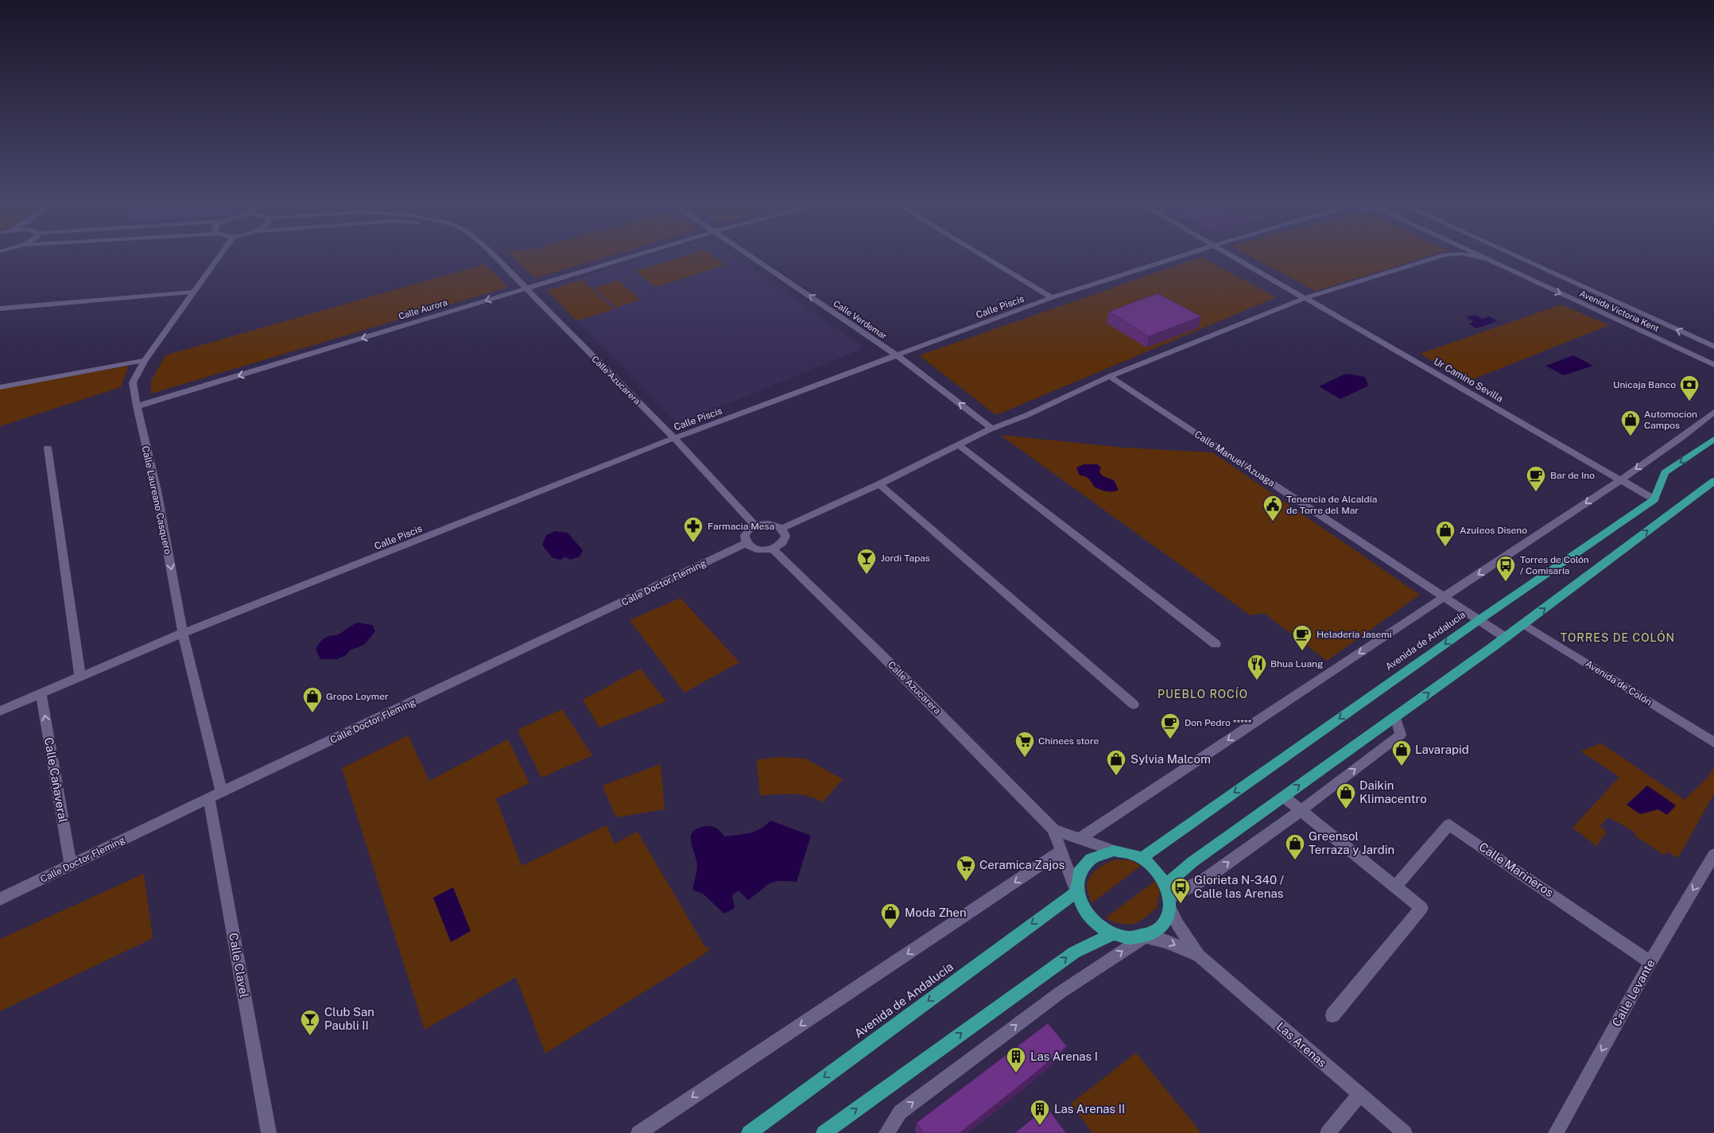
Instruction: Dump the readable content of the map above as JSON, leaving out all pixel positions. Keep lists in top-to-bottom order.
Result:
{
  "streets": {
    "main road": ["Avenida de Andalucía"],
    "street": [
      "Calle Piscis",
      "Calle Aurora",
      "Avenida Victoria Kent",
      "Calle Verdemar",
      "Calle Azucarera",
      "Ur Camino Sevilla",
      "Calle Manuel Azuaga",
      "Calle Laureano Casquero",
      "Calle Doctor Fleming",
      "Avenida de Colón",
      "Calle Cañaveral",
      "Calle Marineros",
      "Calle Clavel",
      "Calle Levante",
      "Las Arenas"
    ]
  },
  "crossings": [
    ["Calle Piscis", "Calle Verdemar"],
    ["Calle Piscis", "Calle Azucarera"],
    ["Calle Piscis", "Calle Laureano Casquero"],
    ["Calle Piscis", "Calle Cañaveral"],
    ["Calle Aurora", "Calle Azucarera"],
    ["Calle Aurora", "Calle Laureano Casquero"],
    ["Calle Azucarera", "Calle Doctor Fleming"],
    ["Calle Azucarera", "Avenida de Andalucía"],
    ["Ur Camino Sevilla", "Avenida de Andalucía"],
    ["Calle Manuel Azuaga", "Avenida de Andalucía"],
    ["Calle Laureano Casquero", "Calle Doctor Fleming"],
    ["Calle Doctor Fleming", "Calle Cañaveral"],
    ["Calle Doctor Fleming", "Calle Clavel"],
    ["Calle Marineros", "Calle Levante"]
  ],
  "one_way": [
    "Calle Aurora",
    "Calle Verdemar",
    "Calle Laureano Casquero",
    "Calle Cañaveral",
    "Calle Levante"
  ],
  "districts": ["TORRES DE COLÓN", "PUEBLO ROCÍO"],
  "places": {
    "bank": ["Unicaja Banco"],
    "shop": [
      "Automocion Campos",
      "Azuleos Diseno",
      "Gropo Loymer",
      "Lavarapid",
      "Sylvia Malcom",
      "Daikin Klimacentro",
      "Greensol Terraza y Jardin",
      "Moda Zhen"
    ],
    "cafe": ["Bar de Ino", "Heladería Jasemi", "Don Pedro *****"],
    "public building": ["Tenencia de Alcaldía de Torre del Mar"],
    "pharmacy": ["Farmacia Mesa"],
    "bar": ["Jordi Tapas", "Club San Paubli II"],
    "bus stop": ["Torres de Colón / Comisaría", "Glorieta N-340 / Calle las Arenas"],
    "restaurant": ["Bhua Luang"],
    "supermarket": ["Chinees store", "Ceramica Zajos"],
    "building": ["Las Arenas I", "Las Arenas II"]
  }
}
